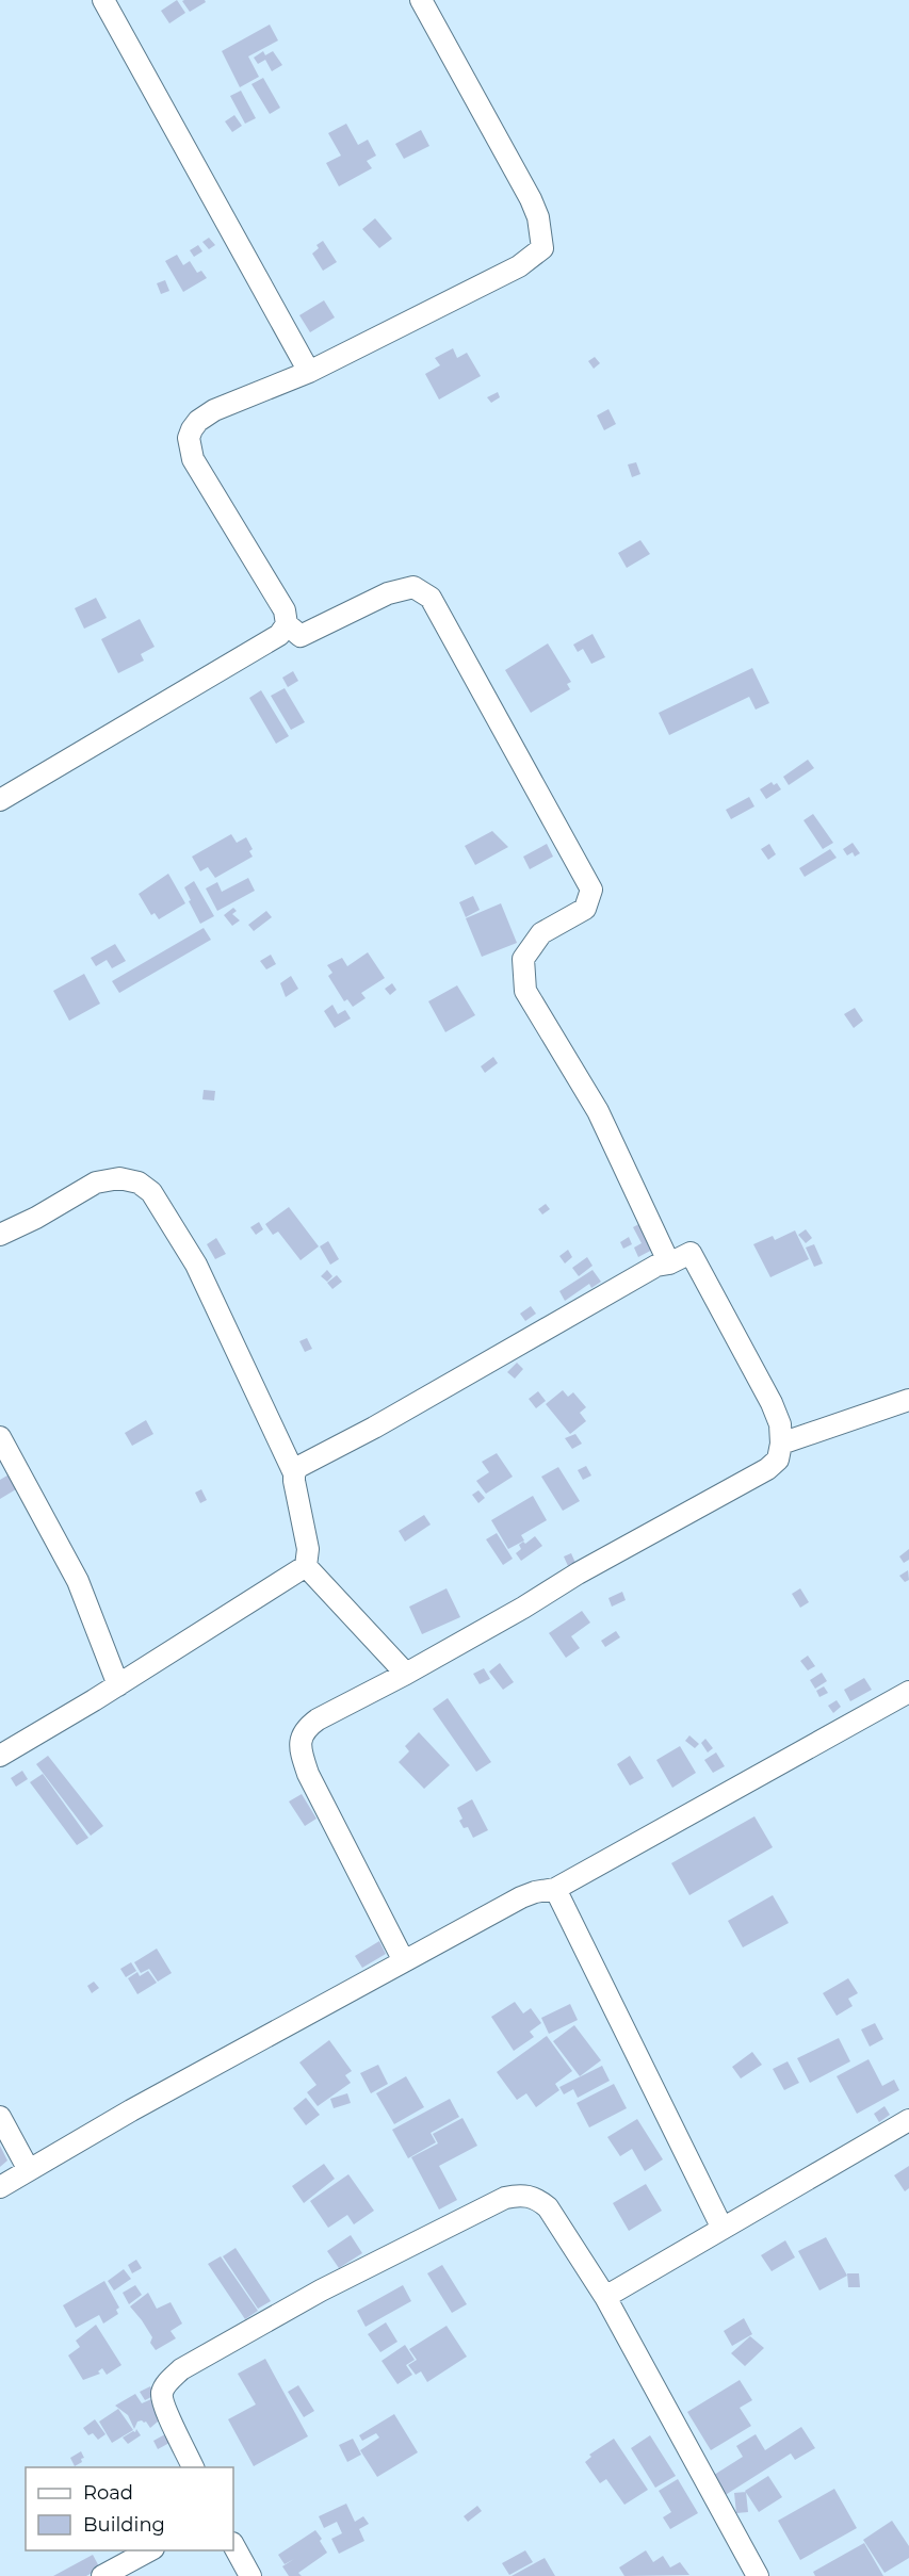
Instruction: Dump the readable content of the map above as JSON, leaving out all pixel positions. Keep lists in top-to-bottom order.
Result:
{
  "legend": ["Road", "Building"]
}
